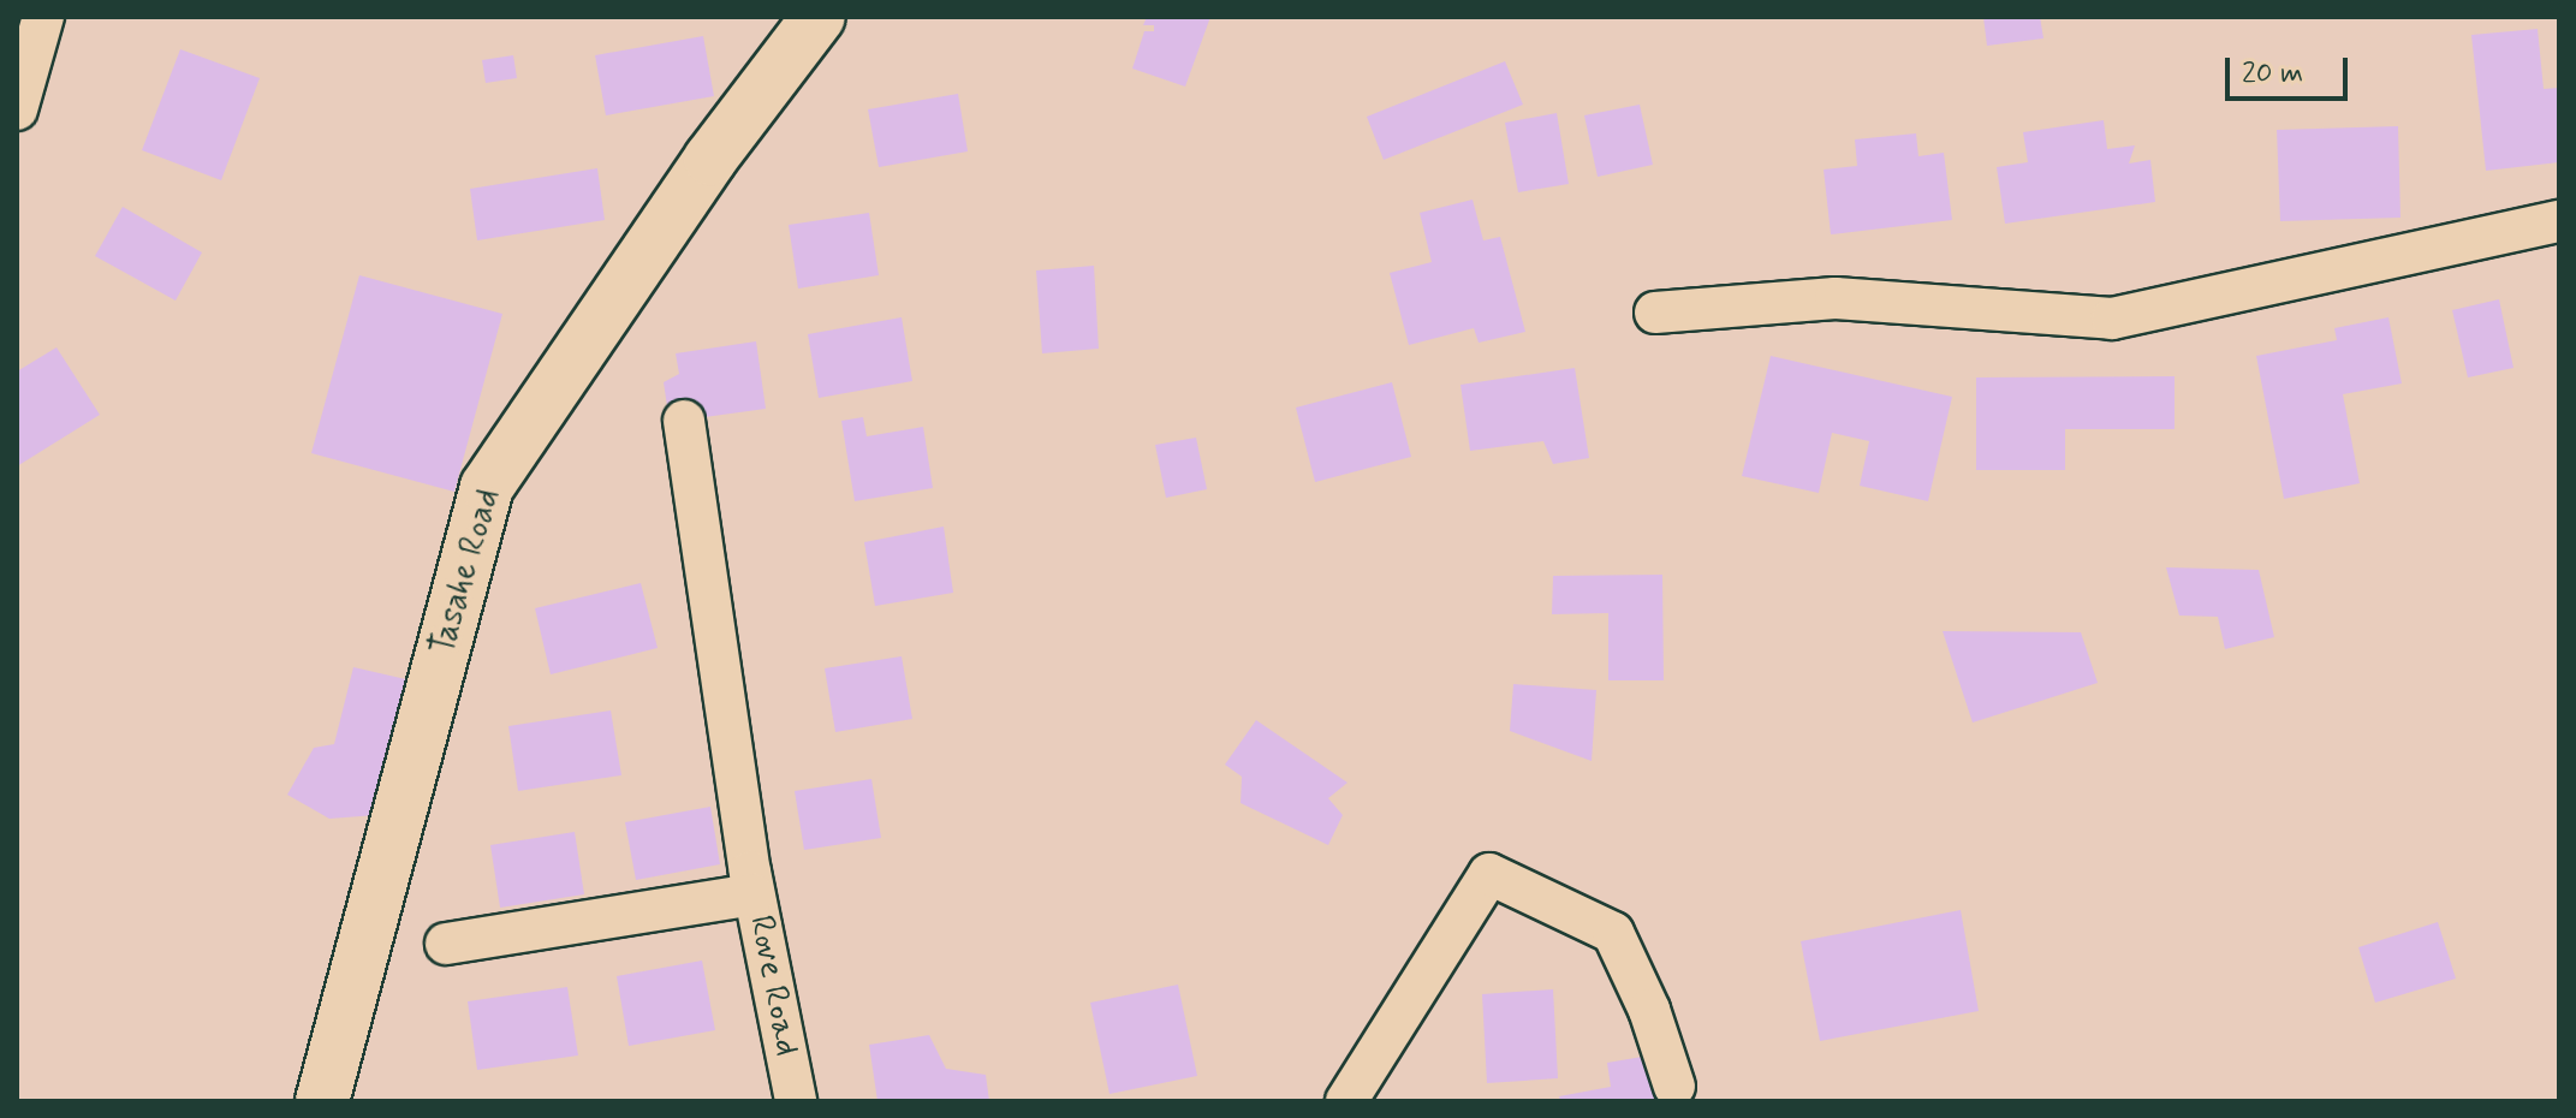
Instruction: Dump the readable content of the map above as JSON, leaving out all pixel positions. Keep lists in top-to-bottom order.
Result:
{
  "streets": {
    "street": ["Tasahe Road", "Rove Road"]
  },
  "scale_bar": "20 m"
}
